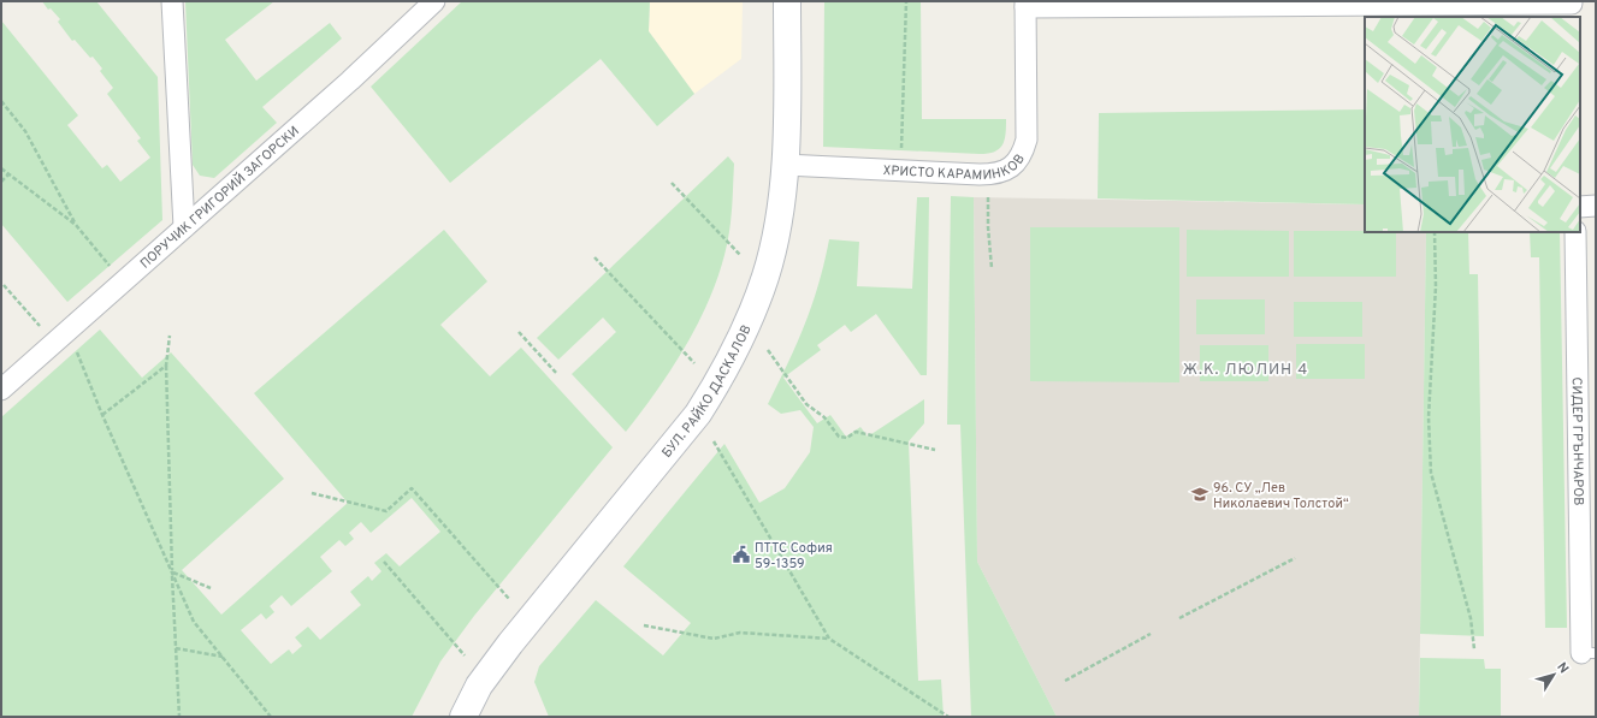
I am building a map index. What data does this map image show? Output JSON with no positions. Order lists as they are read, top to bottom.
{
  "streets": {
    "street": [
      "ХРИСТО КАРАМИНКОВ",
      "ПОРУЧИК ГРИГОРИЙ ЗАГОРСКИ",
      "БУЛ. РАЙКО ДАСКАЛОВ",
      "СИДЕР ГРЪНЧАРОВ"
    ]
  },
  "crossings": [
    ["ХРИСТО КАРАМИНКОВ", "БУЛ. РАЙКО ДАСКАЛОВ"]
  ],
  "districts": ["Ж.К. ЛЮЛИН 4"],
  "places": {
    "school or university": ["96. СУ „Лев Николаевич Толстой“"],
    "public building": ["ПТТС София 59-1359"]
  },
  "north": "top right"
}
